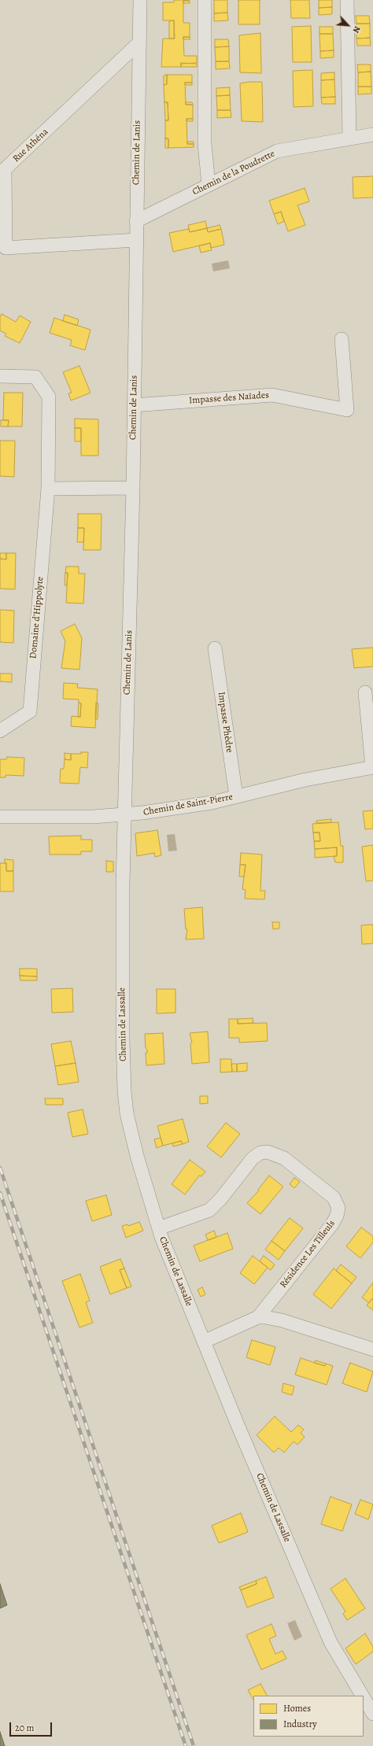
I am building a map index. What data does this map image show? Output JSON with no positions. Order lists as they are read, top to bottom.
{
  "streets": {
    "street": [
      "Rue Athéna",
      "Chemin de Lanis",
      "Chemin de la Poudrette",
      "Impasse des Naïades",
      "Domaine d'Hippolyte",
      "Impasse Phèdre",
      "Chemin de Saint-Pierre",
      "Chemin de Lassalle",
      "Résidence Les Tilleuls"
    ]
  },
  "crossings": [
    ["Rue Athéna", "Chemin de Lanis"],
    ["Chemin de Lanis", "Chemin de la Poudrette"],
    ["Chemin de Lanis", "Impasse des Naïades"],
    ["Chemin de Lanis", "Chemin de Saint-Pierre"],
    ["Chemin de Lanis", "Chemin de Lassalle"],
    ["Impasse Phèdre", "Chemin de Saint-Pierre"],
    ["Chemin de Saint-Pierre", "Chemin de Lassalle"],
    ["Chemin de Lassalle", "Résidence Les Tilleuls"]
  ],
  "legend": ["Homes", "Industry"],
  "scale_bar": "20 m",
  "north": "bottom right"
}
